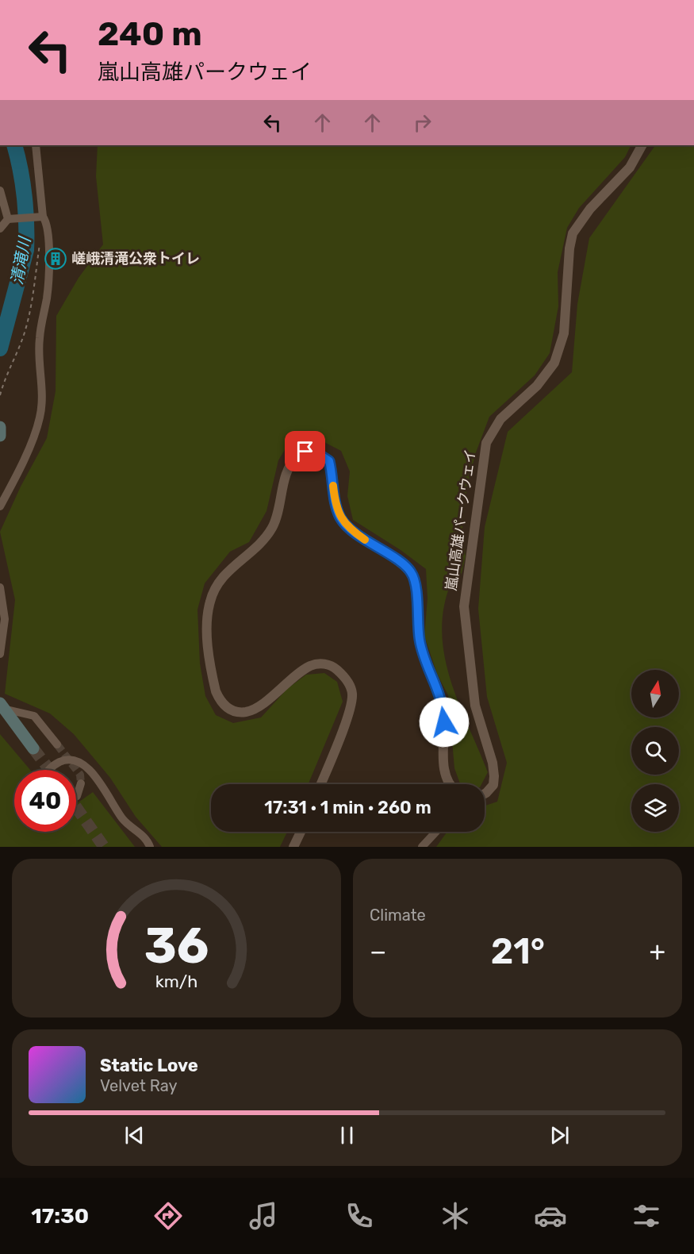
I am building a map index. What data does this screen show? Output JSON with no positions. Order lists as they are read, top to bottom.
{
  "streets": {
    "street": ["嵐山高雄パークウェイ"]
  },
  "water": ["清滝川"],
  "places": {
    "building": ["嵯峨清滝公衆トイレ"]
  },
  "north": "top",
  "page": {
    "turn": ["240 m", "嵐山高雄パークウェイ"],
    "limit": "40",
    "trip": "17:31 · 1 min · 260 m",
    "tile": "Climate",
    "heat": ["−", "21°", "+"],
    "song": ["Static Love", "Velvet Ray"],
    "tabs": "17:30",
    "gauge": ["36", "km/h"]
  }
}
